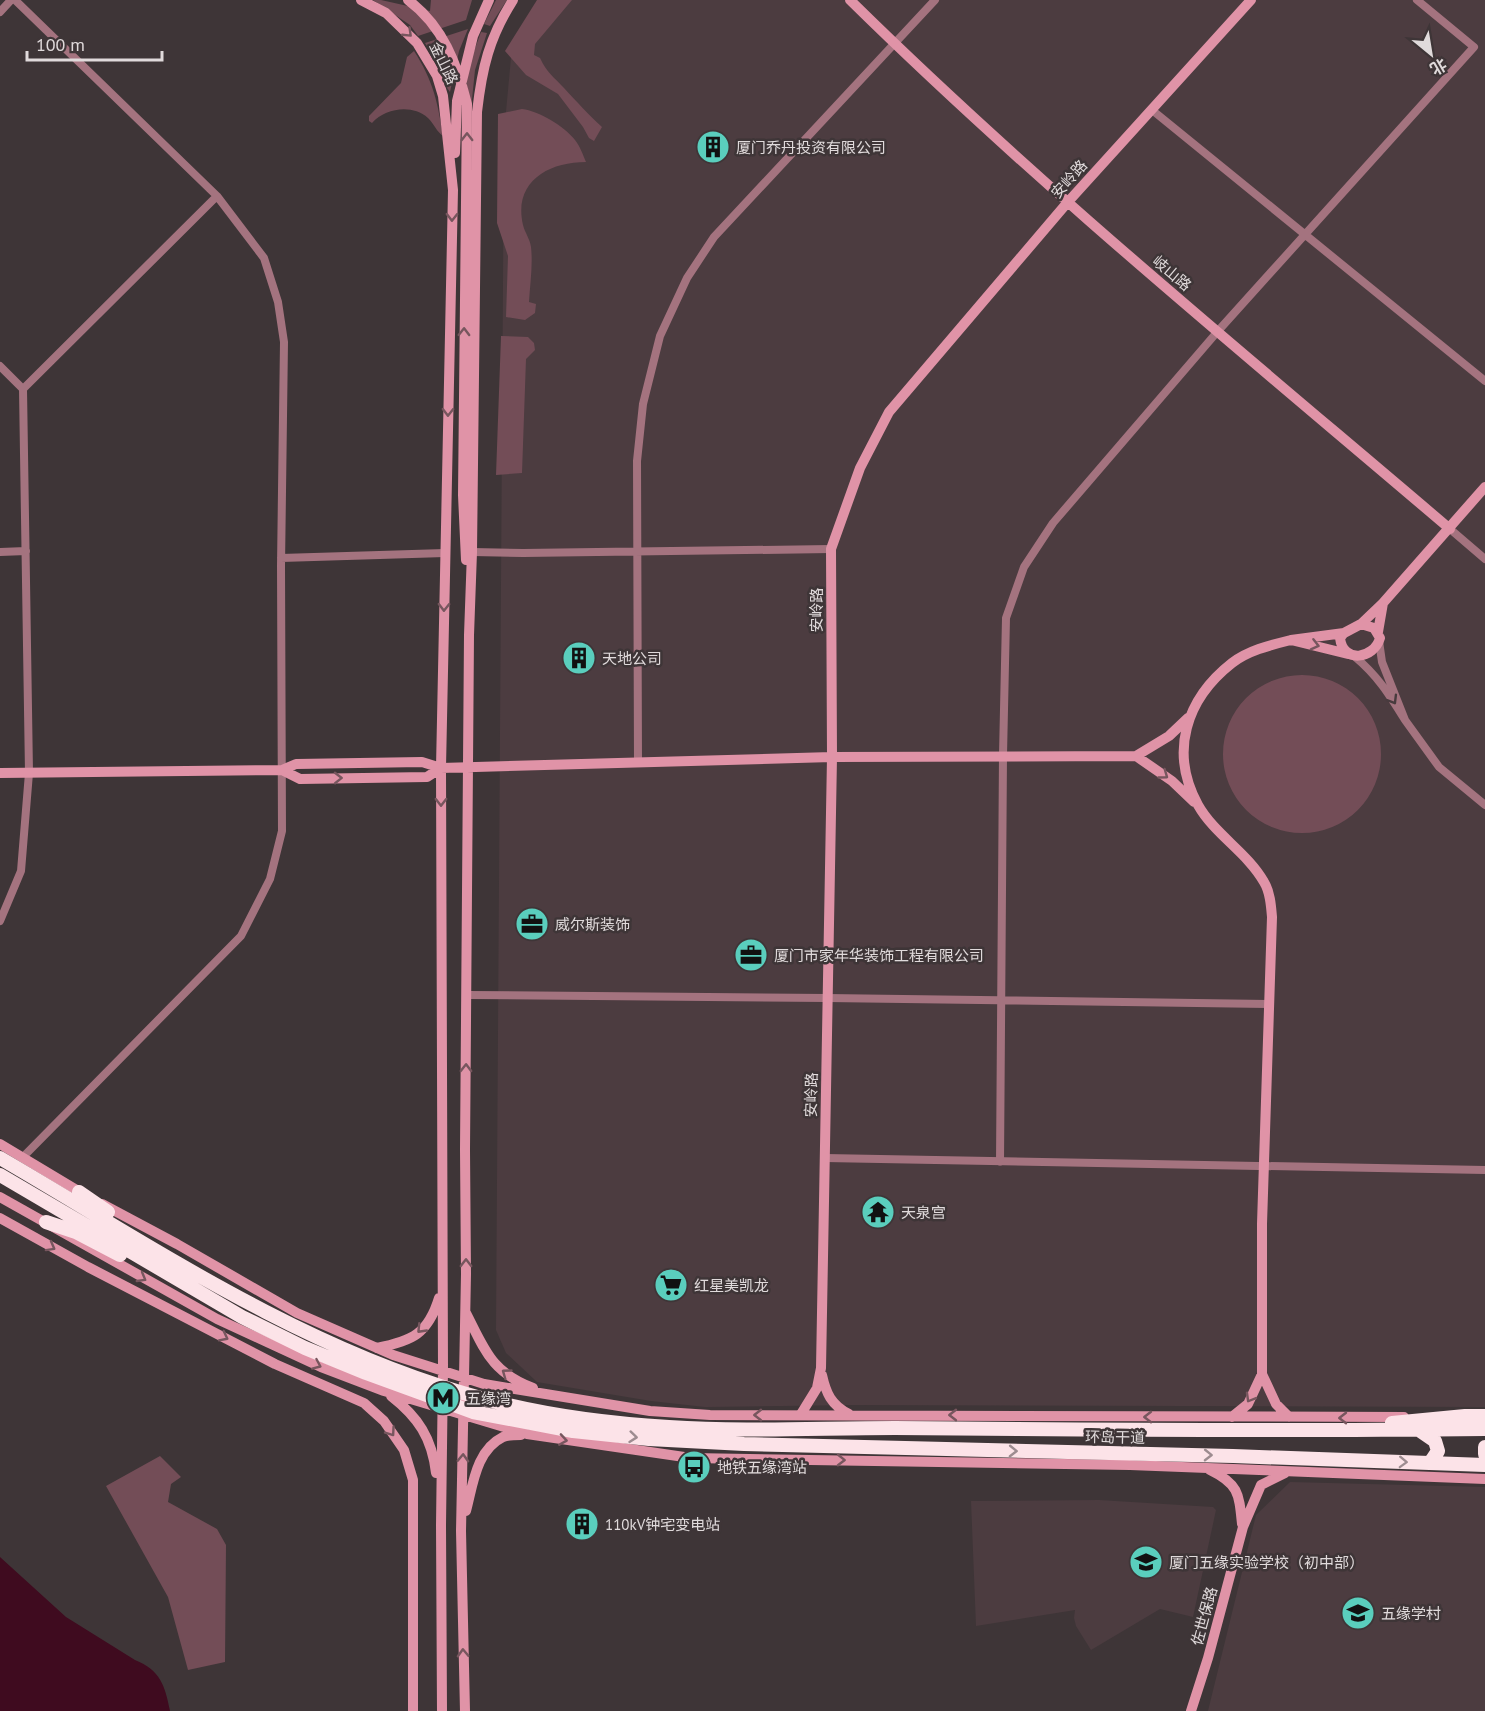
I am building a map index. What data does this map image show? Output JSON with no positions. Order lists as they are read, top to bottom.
{
  "streets": {
    "highway": ["环岛干道"],
    "main road": [
      "金山路",
      "安岭路",
      "岐山路",
      "佐世保路"
    ]
  },
  "crossings": [
    ["安岭路", "岐山路"]
  ],
  "places": {
    "building": ["厦门乔丹投资有限公司", "天地公司", "110kV钟宅变电站"],
    "office": ["威尔斯装饰", "厦门市家年华装饰工程有限公司"],
    "temple": ["天泉宫"],
    "supermarket": ["红星美凯龙"],
    "metro station": ["五缘湾"],
    "bus stop": ["地铁五缘湾站"],
    "school or university": ["厦门五缘实验学校（初中部）", "五缘学村"]
  },
  "scale_bar": "100 m",
  "north": "bottom right"
}
